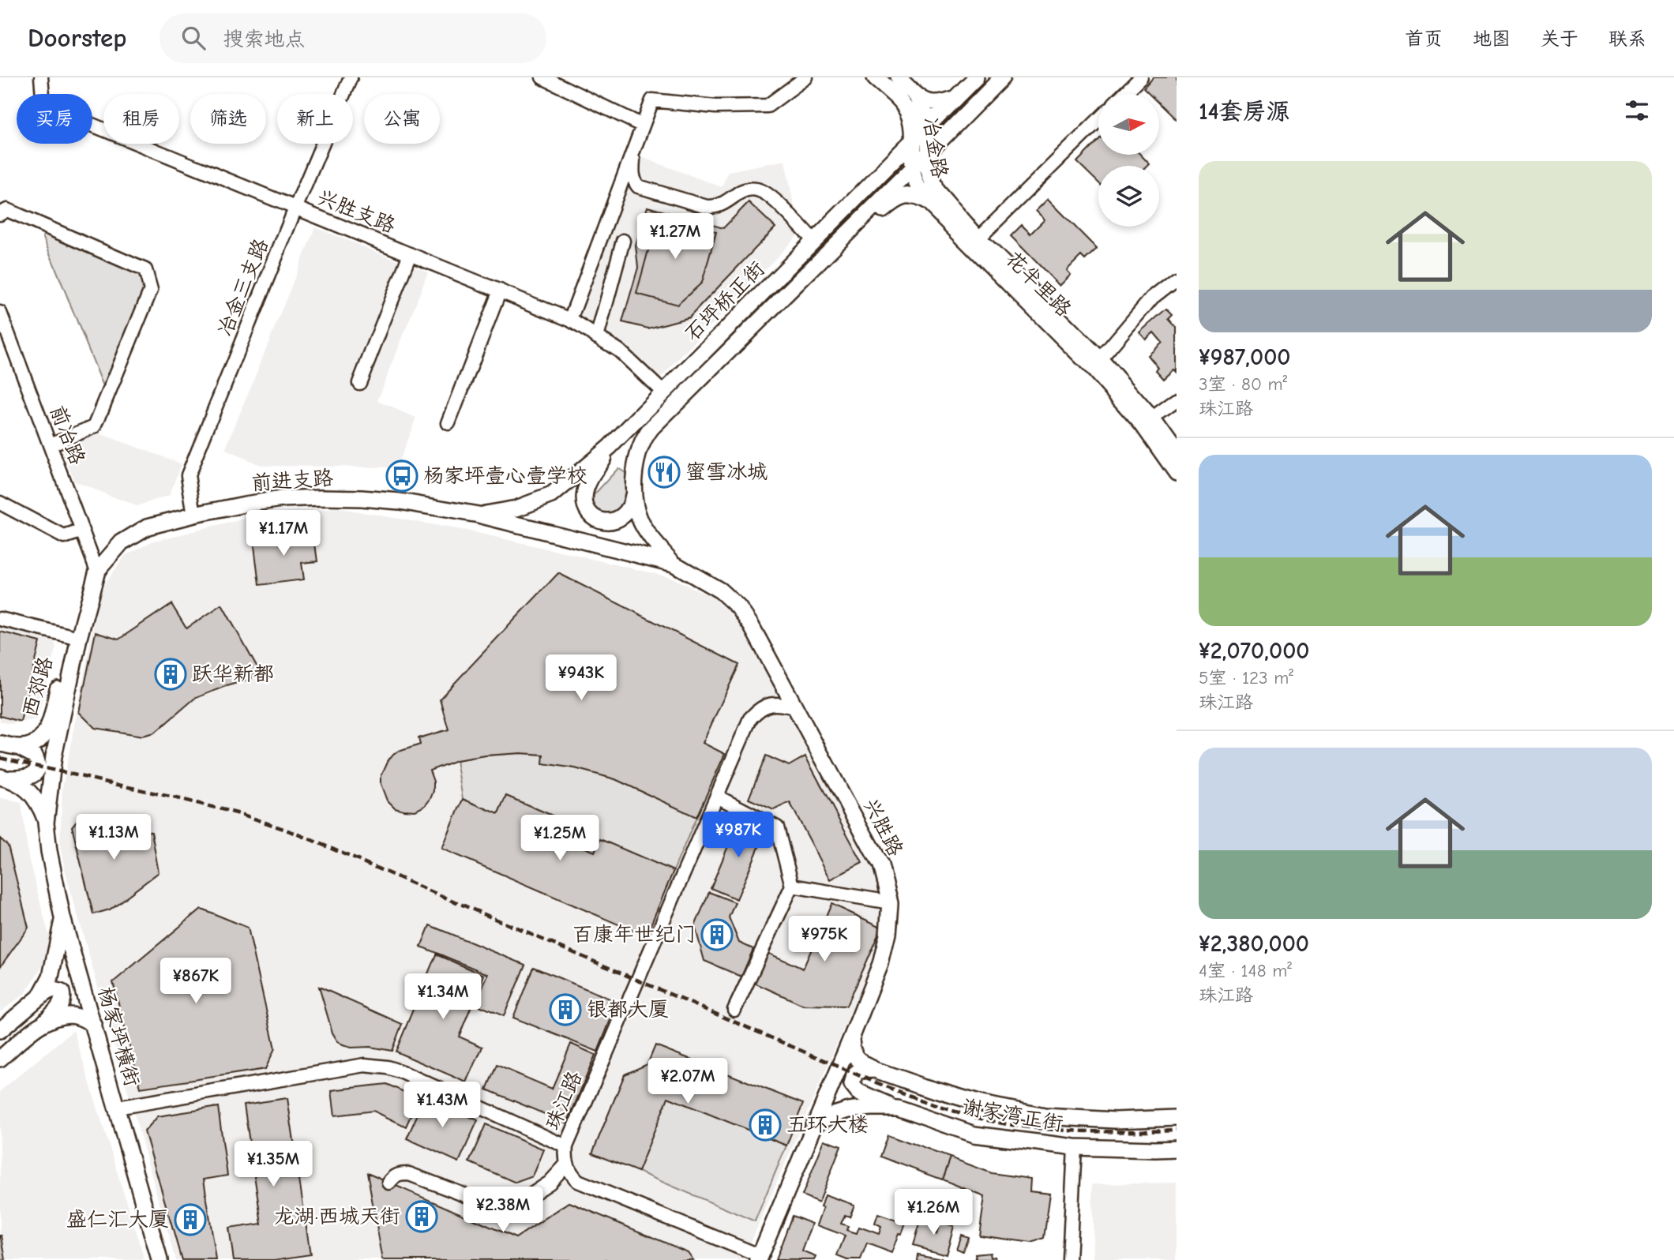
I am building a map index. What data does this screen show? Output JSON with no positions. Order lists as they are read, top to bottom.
{
  "streets": {
    "main road": [
      "冶金路",
      "花半里路",
      "石坪桥正街",
      "前进支路",
      "西郊路",
      "兴胜路",
      "杨家坪横街",
      "谢家湾正街"
    ],
    "street": [
      "兴胜支路",
      "冶金三支路",
      "前冶路",
      "珠江路"
    ]
  },
  "crossings": [
    ["冶金路", "花半里路"],
    ["冶金路", "石坪桥正街"],
    ["兴胜支路", "冶金三支路"],
    ["兴胜支路", "石坪桥正街"],
    ["花半里路", "石坪桥正街"],
    ["冶金三支路", "前进支路"],
    ["石坪桥正街", "前进支路"],
    ["石坪桥正街", "兴胜路"],
    ["前冶路", "前进支路"],
    ["前进支路", "西郊路"],
    ["前进支路", "兴胜路"],
    ["前进支路", "杨家坪横街"],
    ["兴胜路", "珠江路"],
    ["兴胜路", "谢家湾正街"],
    ["杨家坪横街", "珠江路"]
  ],
  "places": {
    "restaurant": ["蜜雪冰城"],
    "bus stop": ["杨家坪壹心壹学校"],
    "building": [
      "跃华新都",
      "百康年世纪门",
      "银都大厦",
      "五环大楼",
      "龙湖·西城天街",
      "盛仁汇大厦"
    ]
  },
  "north": "right",
  "page": {
    "header": "Doorstep",
    "search": "搜索地点",
    "nav": [
      "首页",
      "地图",
      "关于",
      "联系"
    ],
    "heading": "14套房源",
    "chip": [
      "买房",
      "租房",
      "筛选",
      "新上",
      "公寓"
    ],
    "list": [
      {
        "name": "¥987,000",
        "note": "3室 · 80 m² · 珠江路"
      },
      {
        "name": "¥2,070,000",
        "note": "5室 · 123 m² · 珠江路"
      },
      {
        "name": "¥2,380,000",
        "note": "4室 · 148 m² · 珠江路"
      }
    ],
    "price": [
      "¥1.27M",
      "¥1.17M",
      "¥943K",
      "¥987K",
      "¥1.13M",
      "¥1.25M",
      "¥975K",
      "¥867K",
      "¥1.34M",
      "¥2.07M",
      "¥1.43M",
      "¥1.35M",
      "¥2.38M",
      "¥1.26M"
    ]
  }
}
